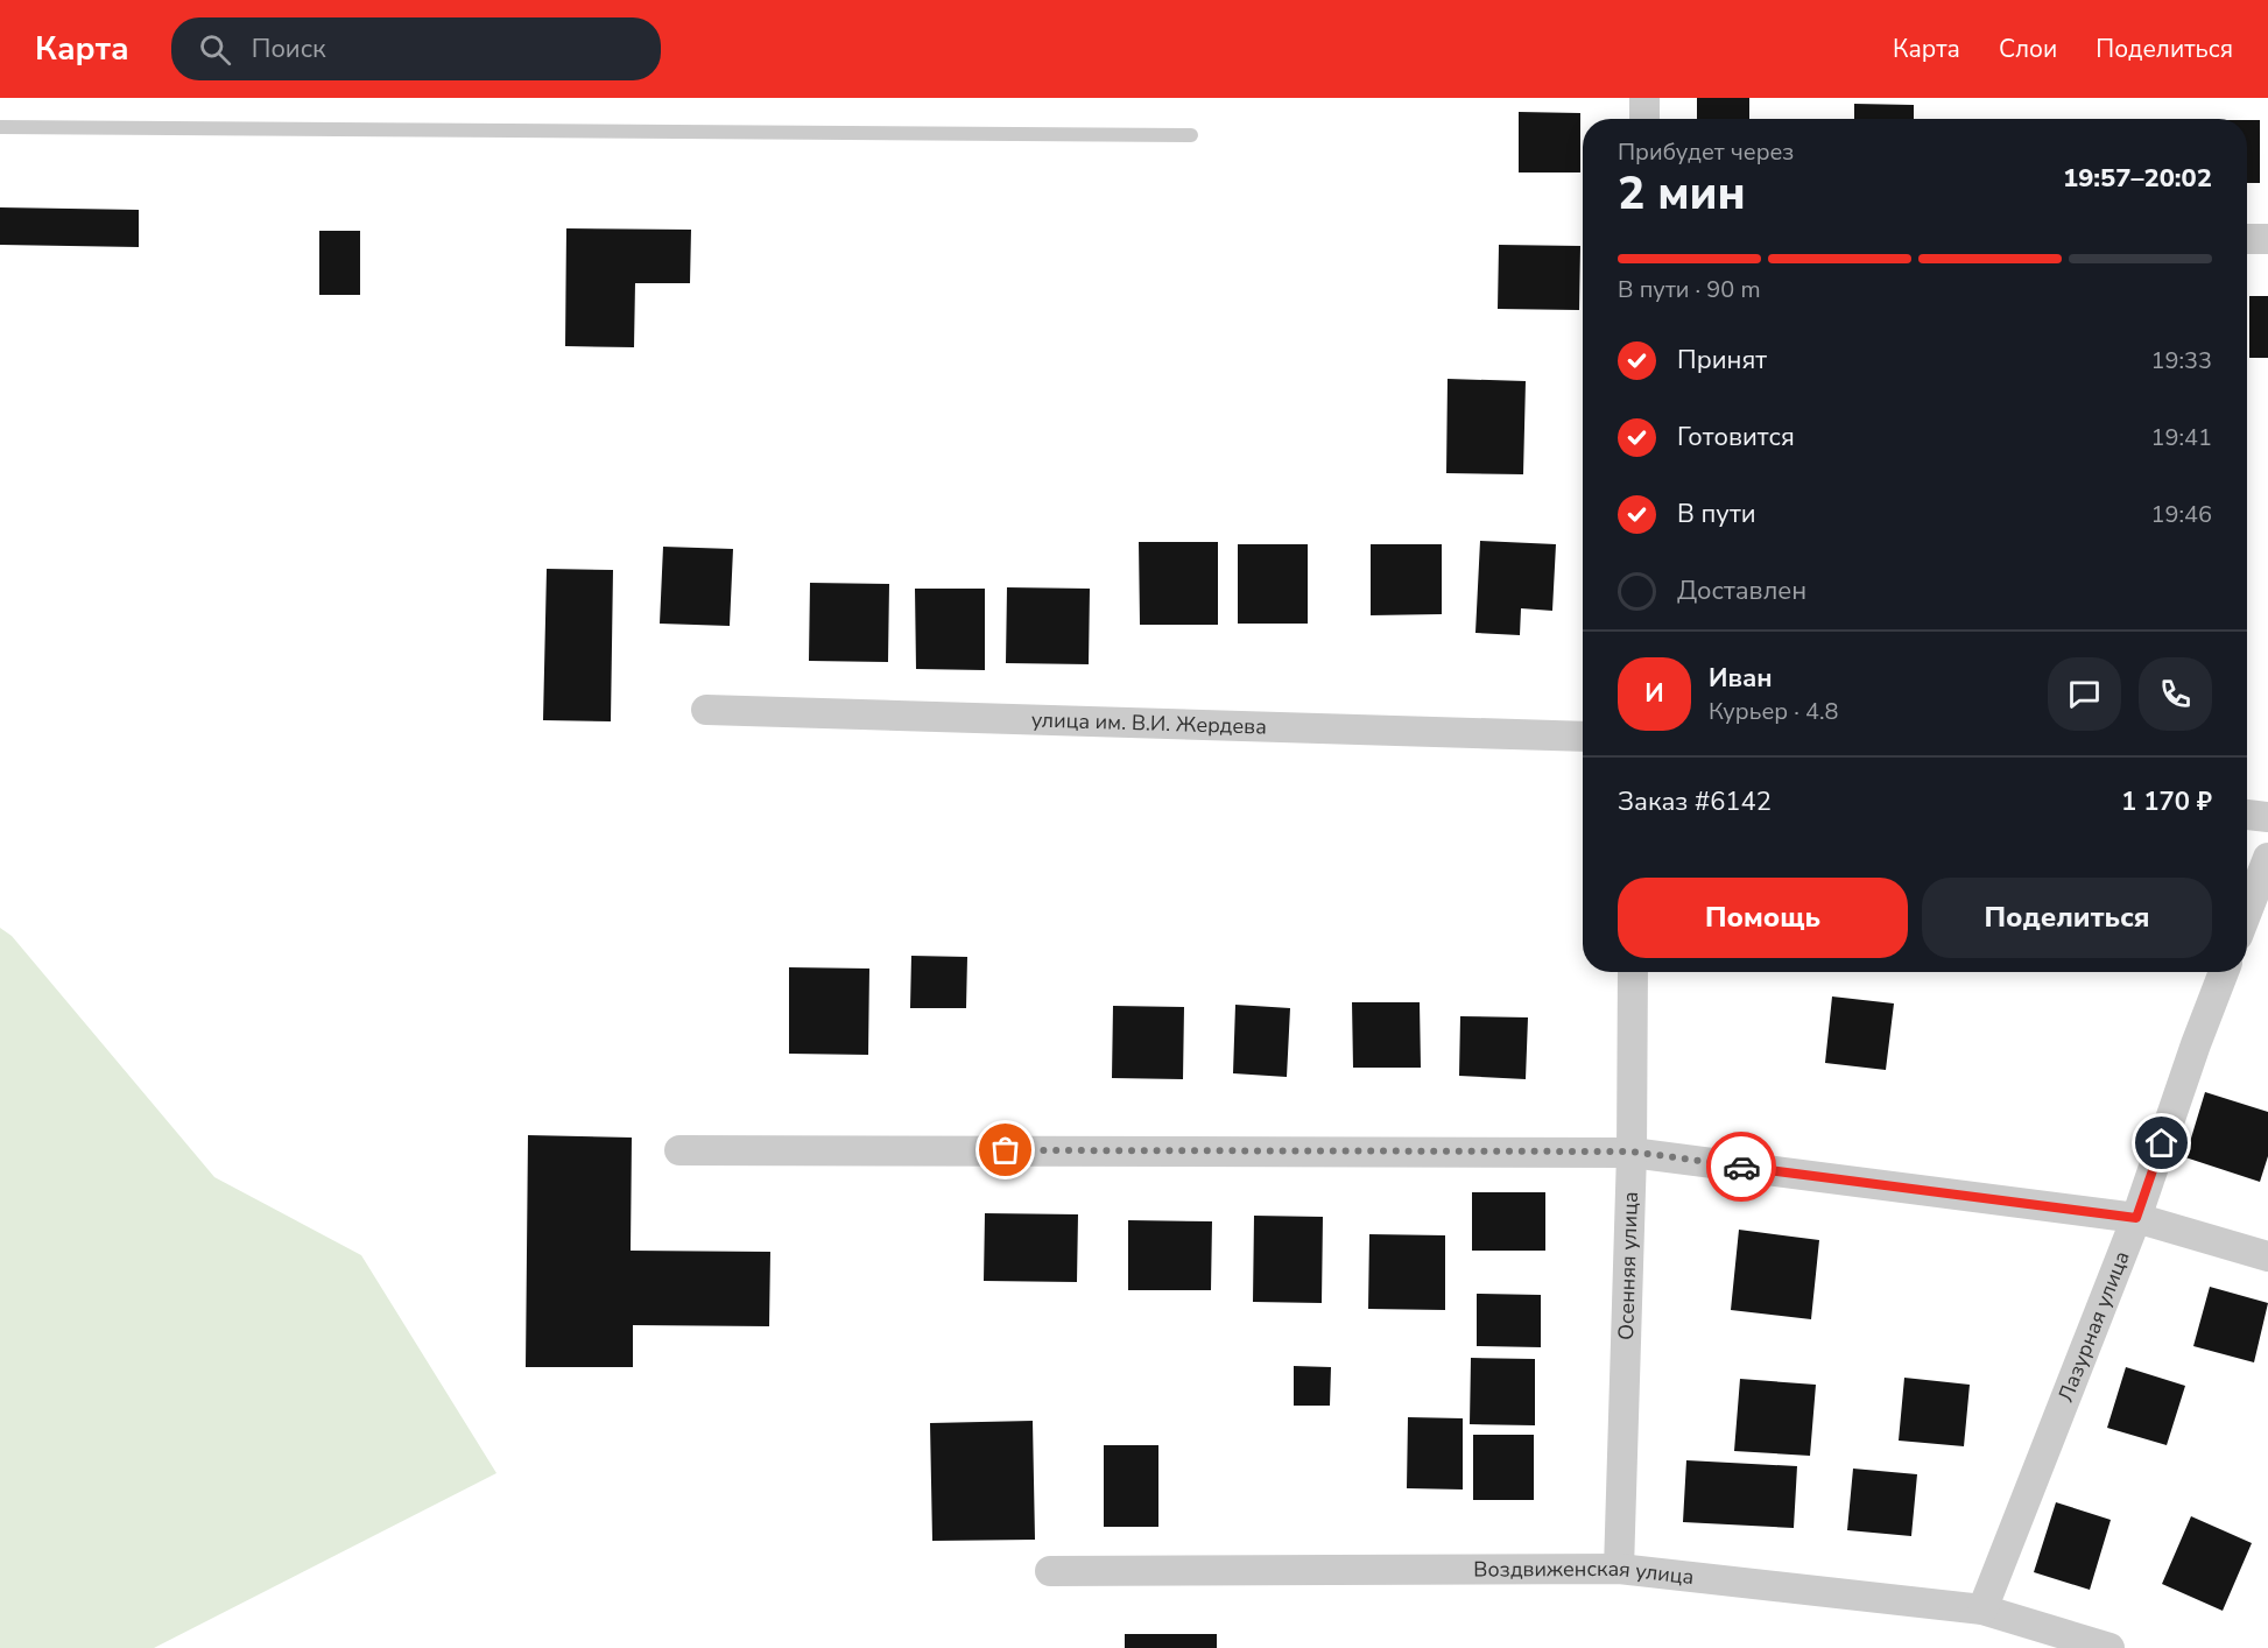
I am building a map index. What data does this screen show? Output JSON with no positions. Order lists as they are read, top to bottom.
{
  "streets": {
    "street": [
      "улица им. В.И. Жердева",
      "Осенняя улица",
      "Лазурная улица",
      "Воздвиженская улица"
    ]
  },
  "crossings": [
    ["Осенняя улица", "Воздвиженская улица"],
    ["Лазурная улица", "Воздвиженская улица"]
  ],
  "page": {
    "header": "Карта",
    "search": "Поиск",
    "nav": ["Карта", "Слои", "Поделиться"],
    "heading": ["2 мин", "Прибудет через", "19:57–20:02"],
    "panel": [
      "Иван",
      "Курьер · 4.8",
      "Заказ #6142",
      "1 170 ₽"
    ],
    "bar": "В пути · 90 m",
    "list": [
      ["Принят", "19:33"],
      ["Готовится", "19:41"],
      ["В пути", "19:46"],
      "Доставлен"
    ],
    "round": "И",
    "buttons": ["Помощь", "Поделиться"]
  }
}
